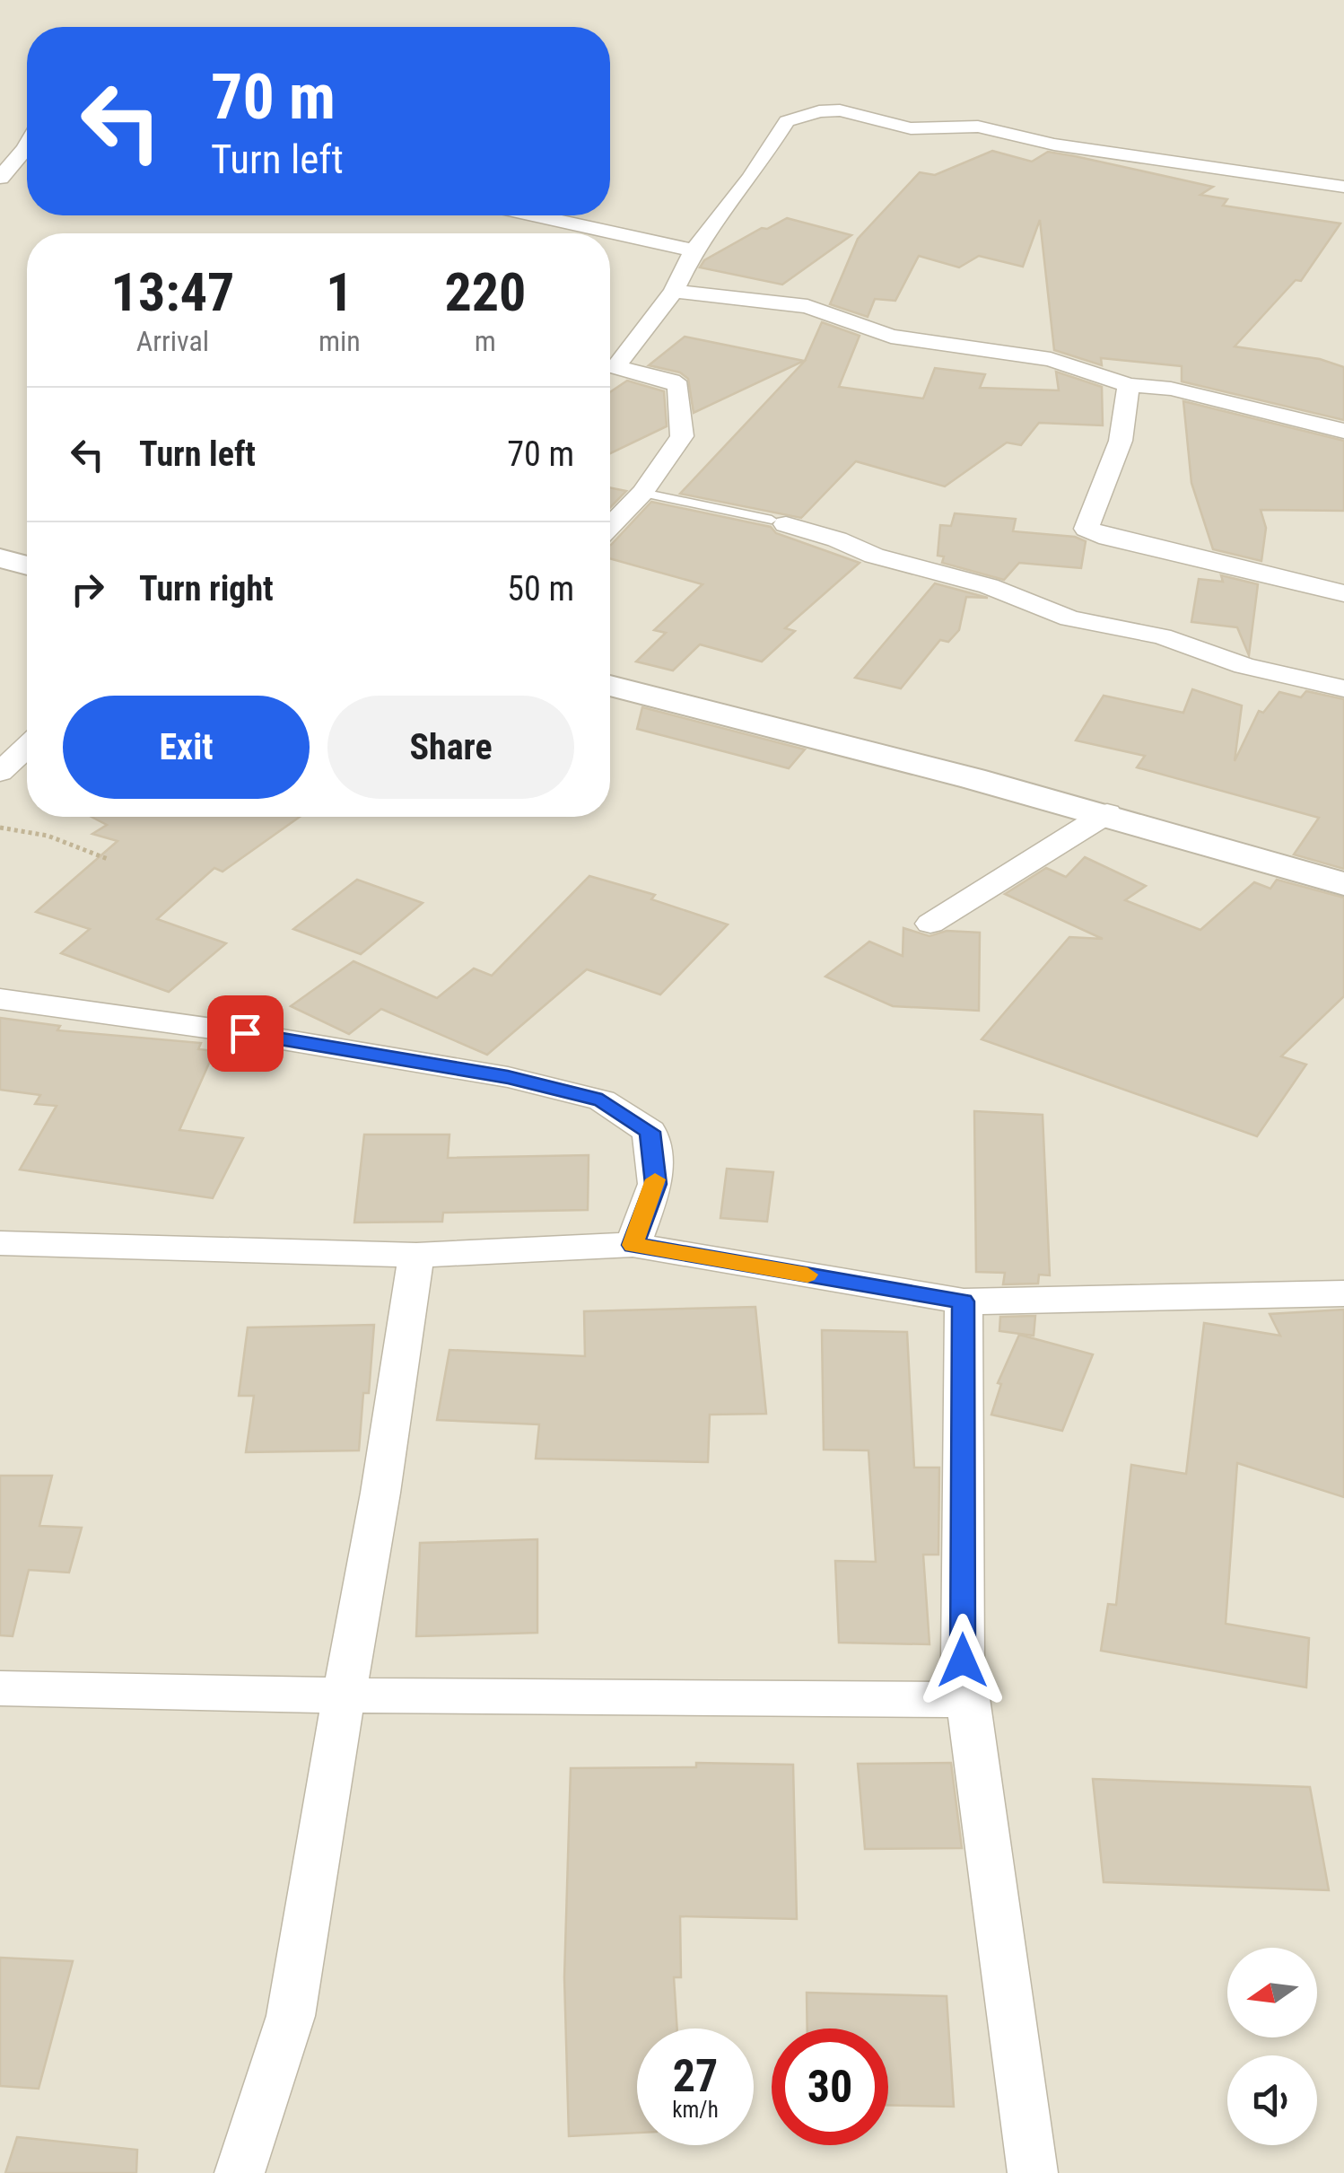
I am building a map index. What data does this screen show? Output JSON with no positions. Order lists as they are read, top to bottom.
{
  "north": "left",
  "page": {
    "turn": ["70 m", "Turn left"],
    "eta": [
      "13:47",
      "Arrival",
      "1",
      "min",
      "220",
      "m"
    ],
    "list": [
      {
        "name": "Turn left",
        "value": "70 m"
      },
      {
        "name": "Turn right",
        "value": "50 m"
      }
    ],
    "buttons": ["Exit", "Share"],
    "speed": "27 km/h",
    "limit": "30"
  }
}
